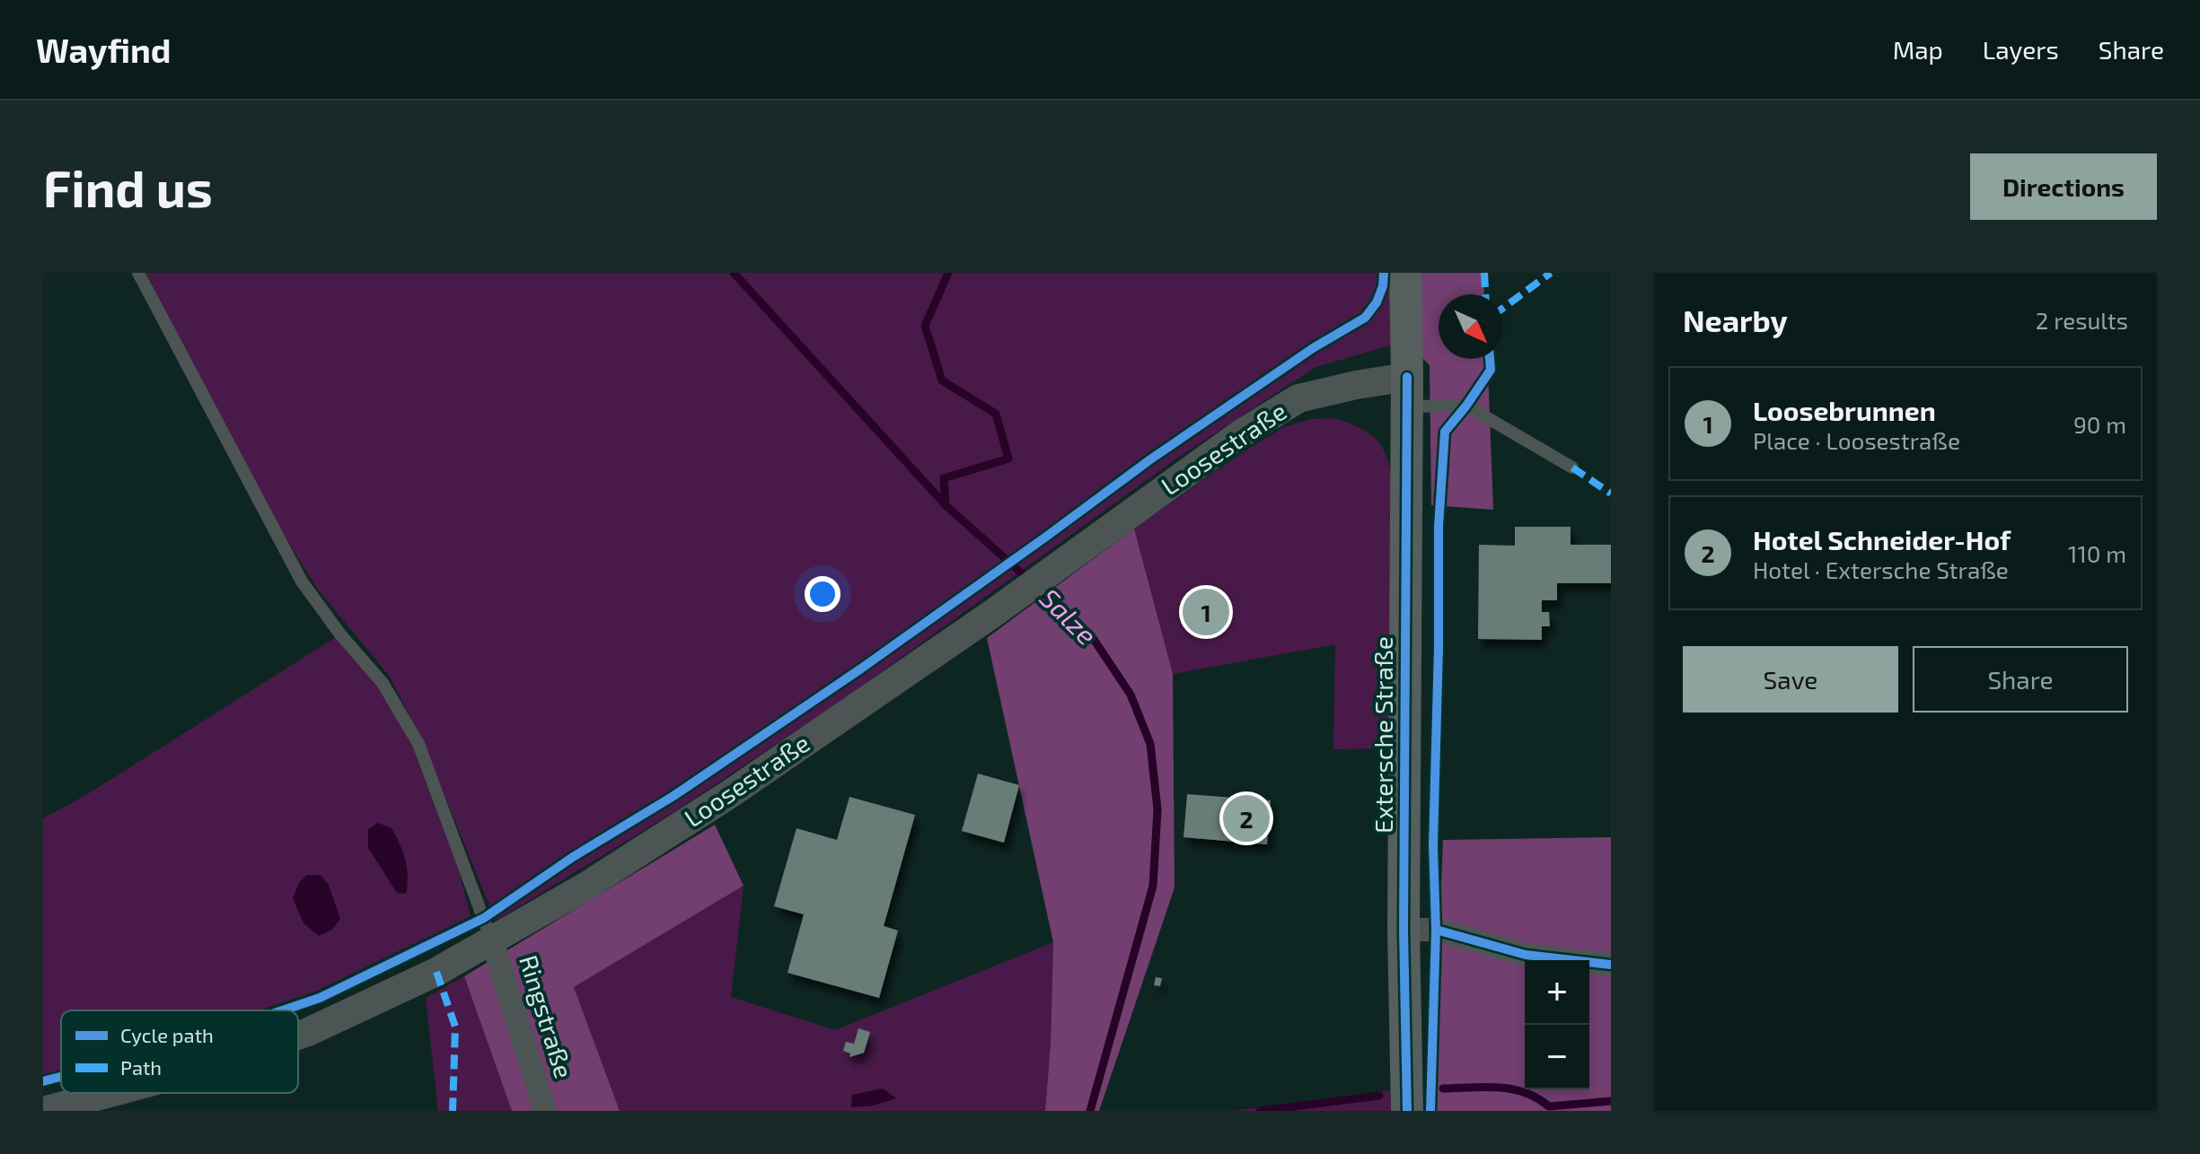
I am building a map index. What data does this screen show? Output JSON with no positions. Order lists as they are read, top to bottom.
{
  "streets": {
    "main road": ["Extersche Straße"],
    "street": ["Loosestraße", "Ringstraße"]
  },
  "crossings": [
    ["Loosestraße", "Extersche Straße"],
    ["Loosestraße", "Ringstraße"]
  ],
  "water": ["Salze"],
  "legend": ["Cycle path", "Path"],
  "north": "bottom right",
  "page": {
    "header": "Wayfind",
    "nav": ["Map", "Layers", "Share"],
    "buttons": [
      "Directions",
      ["Save", "Share"]
    ],
    "title": "Find us",
    "heading": ["Nearby", "2 results"],
    "list": [
      {
        "mark": "1",
        "name": "Loosebrunnen",
        "note": "Place · Loosestraße",
        "value": "90 m"
      },
      {
        "mark": "2",
        "name": "Hotel Schneider-Hof",
        "note": "Hotel · Extersche Straße",
        "value": "110 m"
      }
    ],
    "pins": ["1", "2"],
    "map_buttons": ["+", "−"]
  }
}
